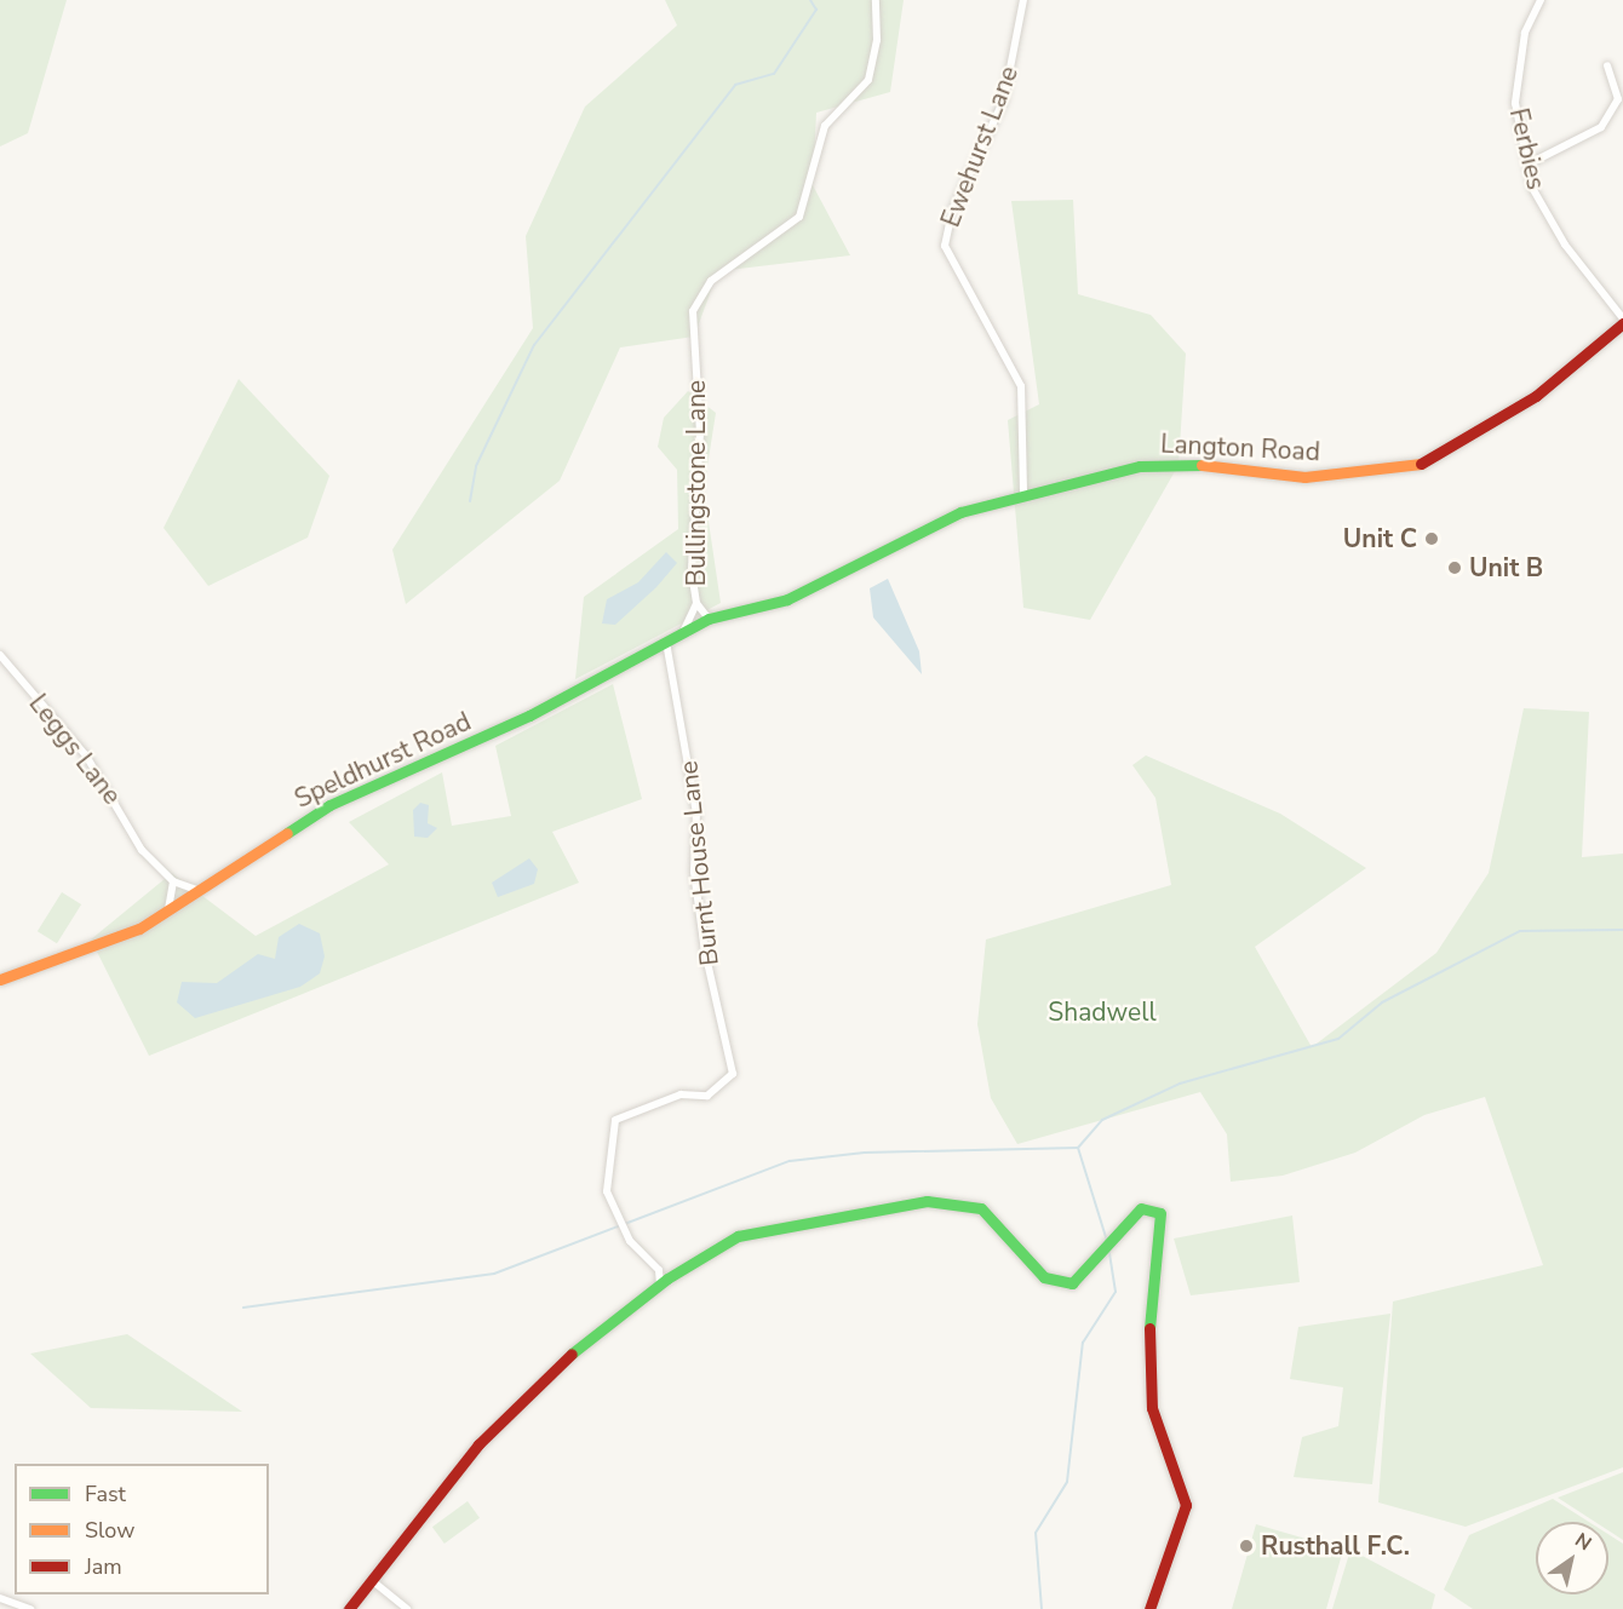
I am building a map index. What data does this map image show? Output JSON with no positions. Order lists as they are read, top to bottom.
{
  "streets": {
    "street": [
      "Ewehurst Lane",
      "Ferbies",
      "Langton Road",
      "Bullingstone Lane",
      "Leggs Lane",
      "Speldhurst Road",
      "Burnt House Lane"
    ]
  },
  "crossings": [
    ["Ewehurst Lane", "Langton Road"],
    ["Ferbies", "Langton Road"],
    ["Langton Road", "Bullingstone Lane"],
    ["Langton Road", "Speldhurst Road"],
    ["Bullingstone Lane", "Speldhurst Road"],
    ["Leggs Lane", "Speldhurst Road"],
    ["Speldhurst Road", "Burnt House Lane"]
  ],
  "parks": ["Shadwell"],
  "places": ["Unit C", "Unit B", "Rusthall F.C."],
  "legend": ["Fast", "Slow", "Jam"],
  "north": "top right"
}
